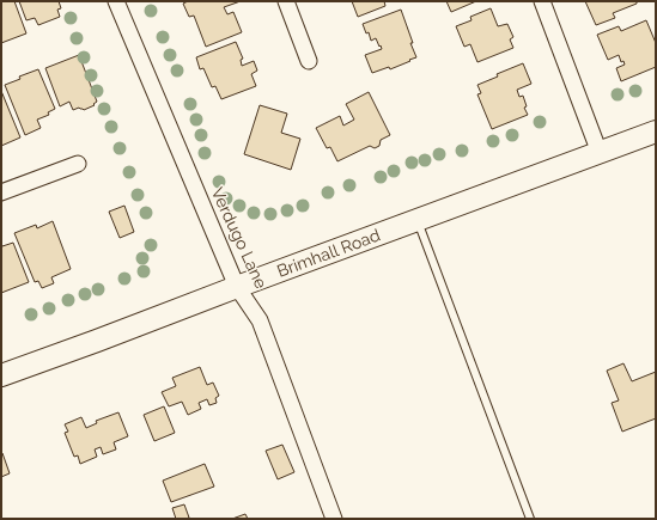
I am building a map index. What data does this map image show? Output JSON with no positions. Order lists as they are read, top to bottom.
{
  "streets": {
    "street": ["Verdugo Lane", "Brimhall Road"]
  },
  "crossings": [
    ["Verdugo Lane", "Brimhall Road"]
  ]
}
